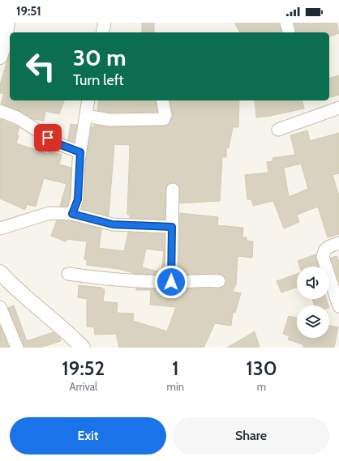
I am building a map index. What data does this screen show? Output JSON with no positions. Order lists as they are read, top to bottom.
{
  "page": {
    "status": "19:51",
    "turn": ["30 m", "Turn left"],
    "eta": [
      "19:52",
      "Arrival",
      "1",
      "min",
      "130",
      "m"
    ],
    "buttons": ["Exit", "Share"]
  }
}
